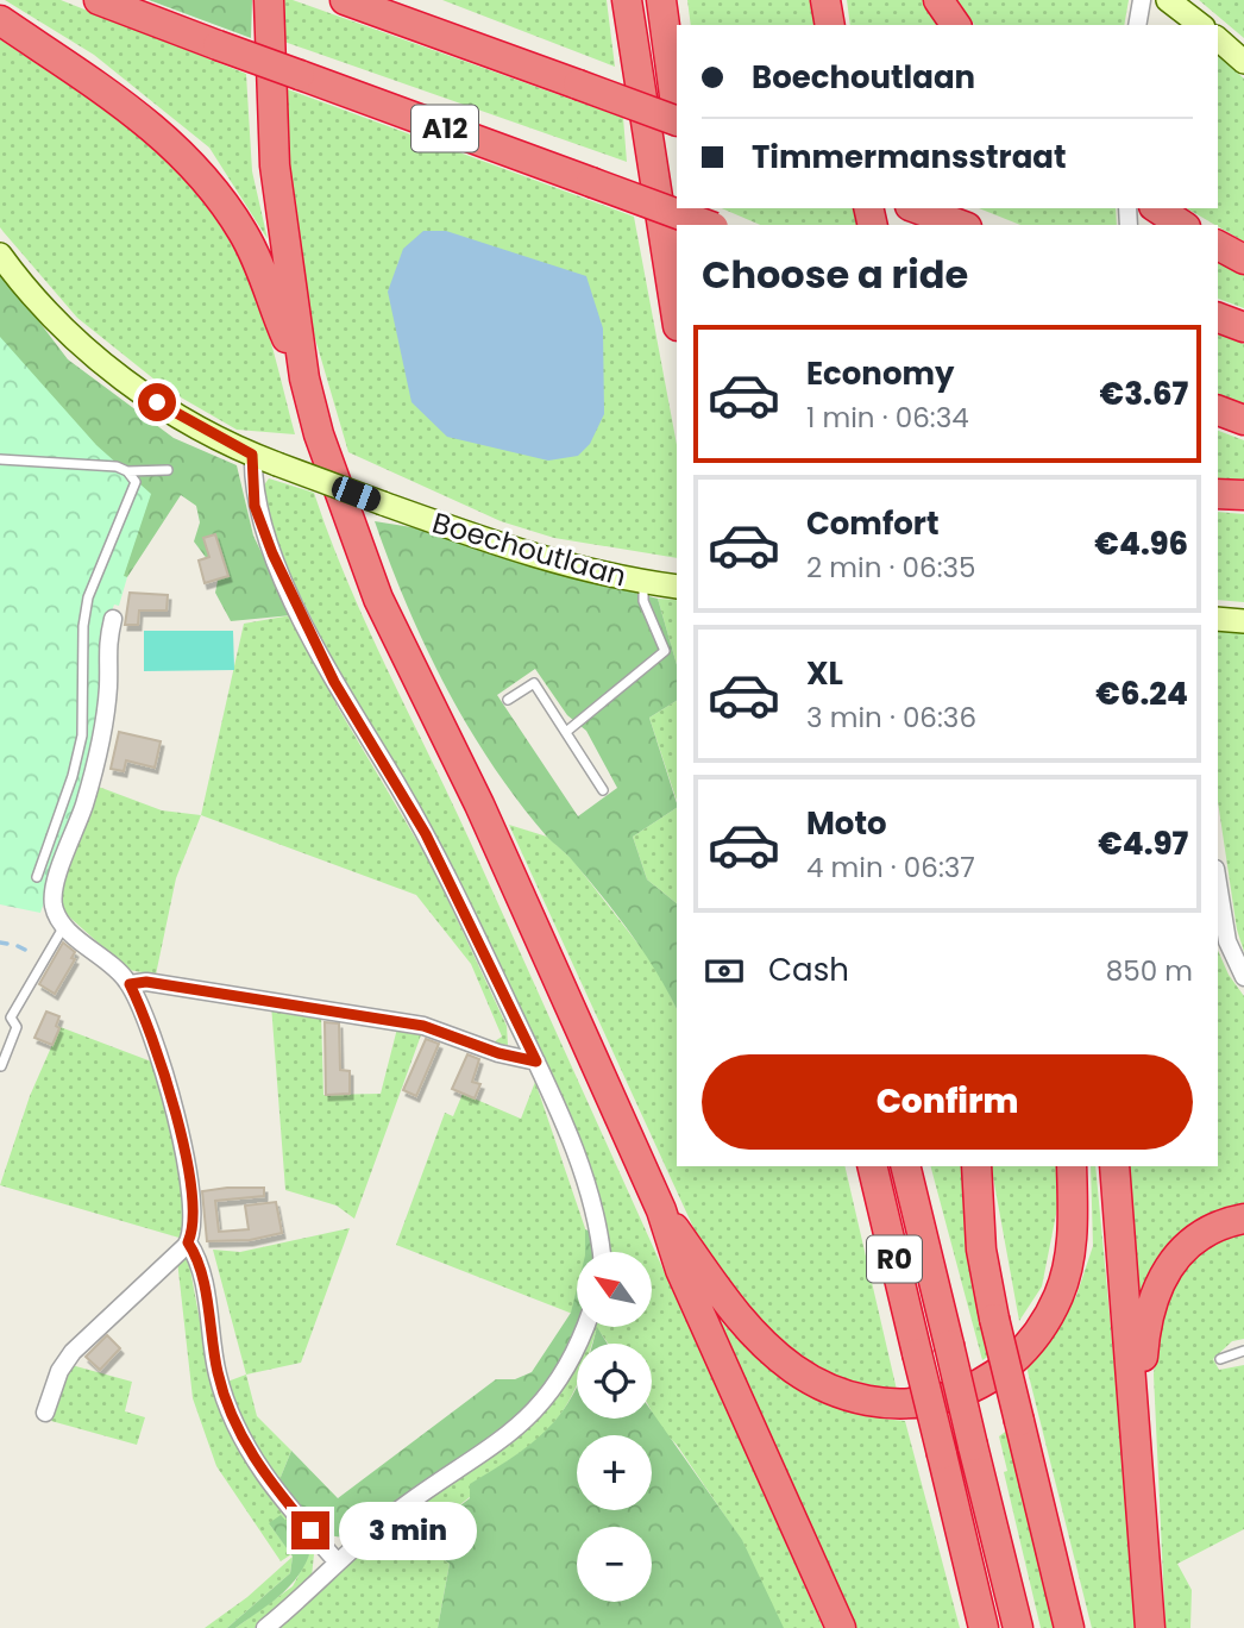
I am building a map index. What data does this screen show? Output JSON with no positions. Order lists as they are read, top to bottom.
{
  "streets": {
    "highway": ["A12", "R0"],
    "main road": ["Boechoutlaan"]
  },
  "north": "top left",
  "page": {
    "banner": ["Boechoutlaan", "Timmermansstraat"],
    "heading": "Choose a ride",
    "list": [
      {
        "name": "Economy",
        "note": "1 min · 06:34",
        "value": "€3.67"
      },
      {
        "name": "Comfort",
        "note": "2 min · 06:35",
        "value": "€4.96"
      },
      {
        "name": "XL",
        "note": "3 min · 06:36",
        "value": "€6.24"
      },
      {
        "name": "Moto",
        "note": "4 min · 06:37",
        "value": "€4.97"
      }
    ],
    "pay": ["Cash", "850 m"],
    "buttons": "Confirm",
    "map_buttons": ["+", "−"],
    "bubble": "3 min"
  }
}
